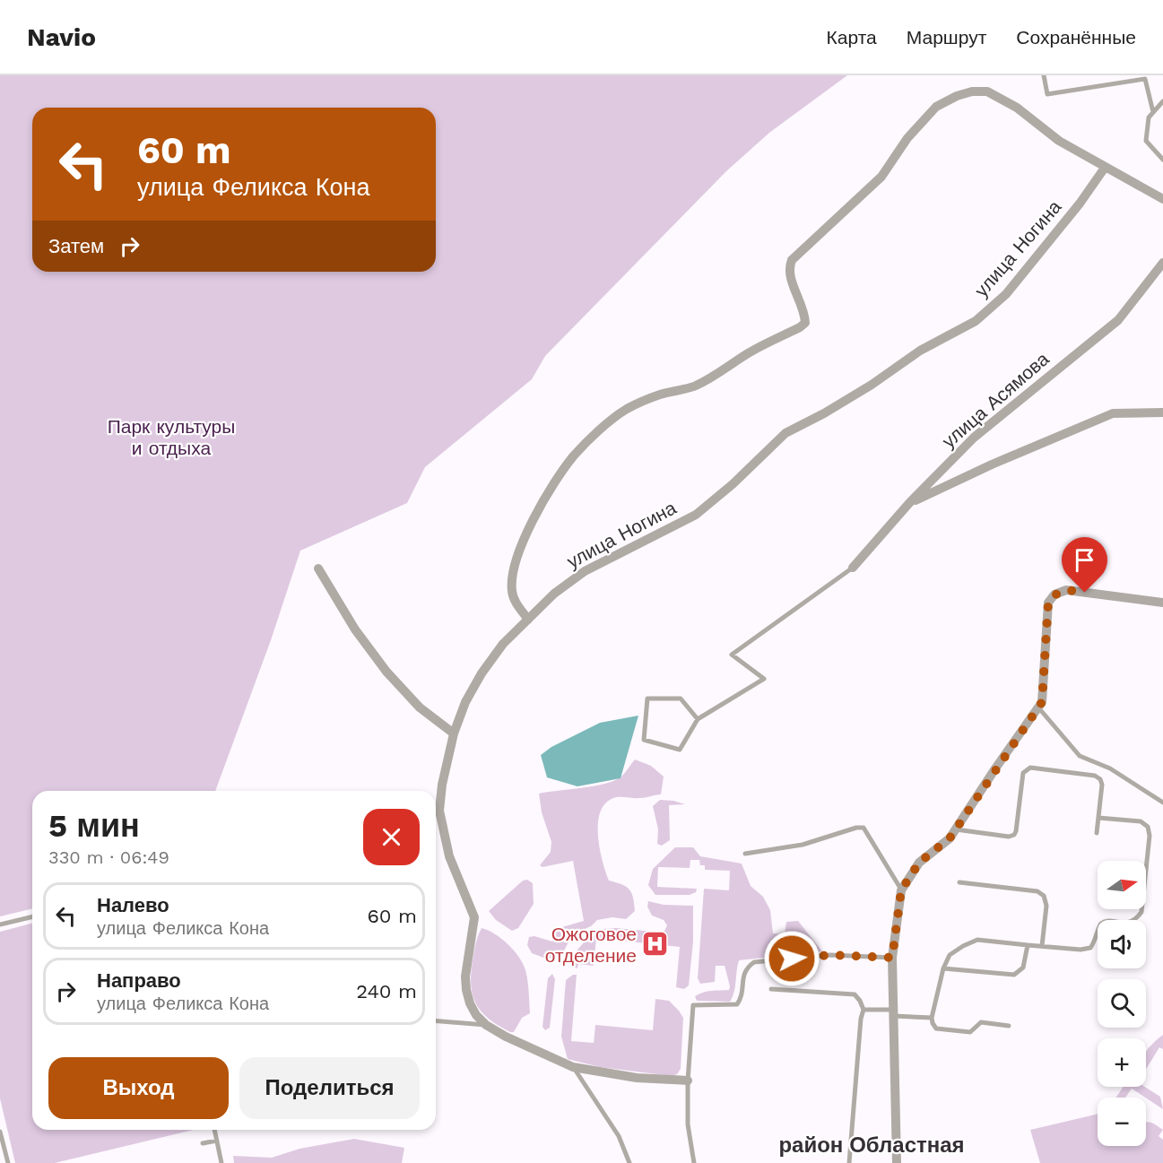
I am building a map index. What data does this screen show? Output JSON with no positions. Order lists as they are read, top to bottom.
{
  "streets": {
    "street": ["улица Ногина", "улица Асямова"]
  },
  "districts": ["район Областная"],
  "parks": ["Парк культуры и отдыха"],
  "places": {
    "hospital": ["Ожоговое отделение"]
  },
  "north": "right",
  "page": {
    "header": "Navio",
    "nav": ["Карта", "Маршрут", "Сохранённые"],
    "turn": ["60 m", "улица Феликса Кона"],
    "then": "Затем",
    "heading": ["5 мин", "330 m · 06:49"],
    "map_buttons": ["+", "−"],
    "list": [
      {
        "name": "Налево",
        "note": "улица Феликса Кона",
        "value": "60 m"
      },
      {
        "name": "Направо",
        "note": "улица Феликса Кона",
        "value": "240 m"
      }
    ],
    "buttons": ["Выход", "Поделиться"]
  }
}
